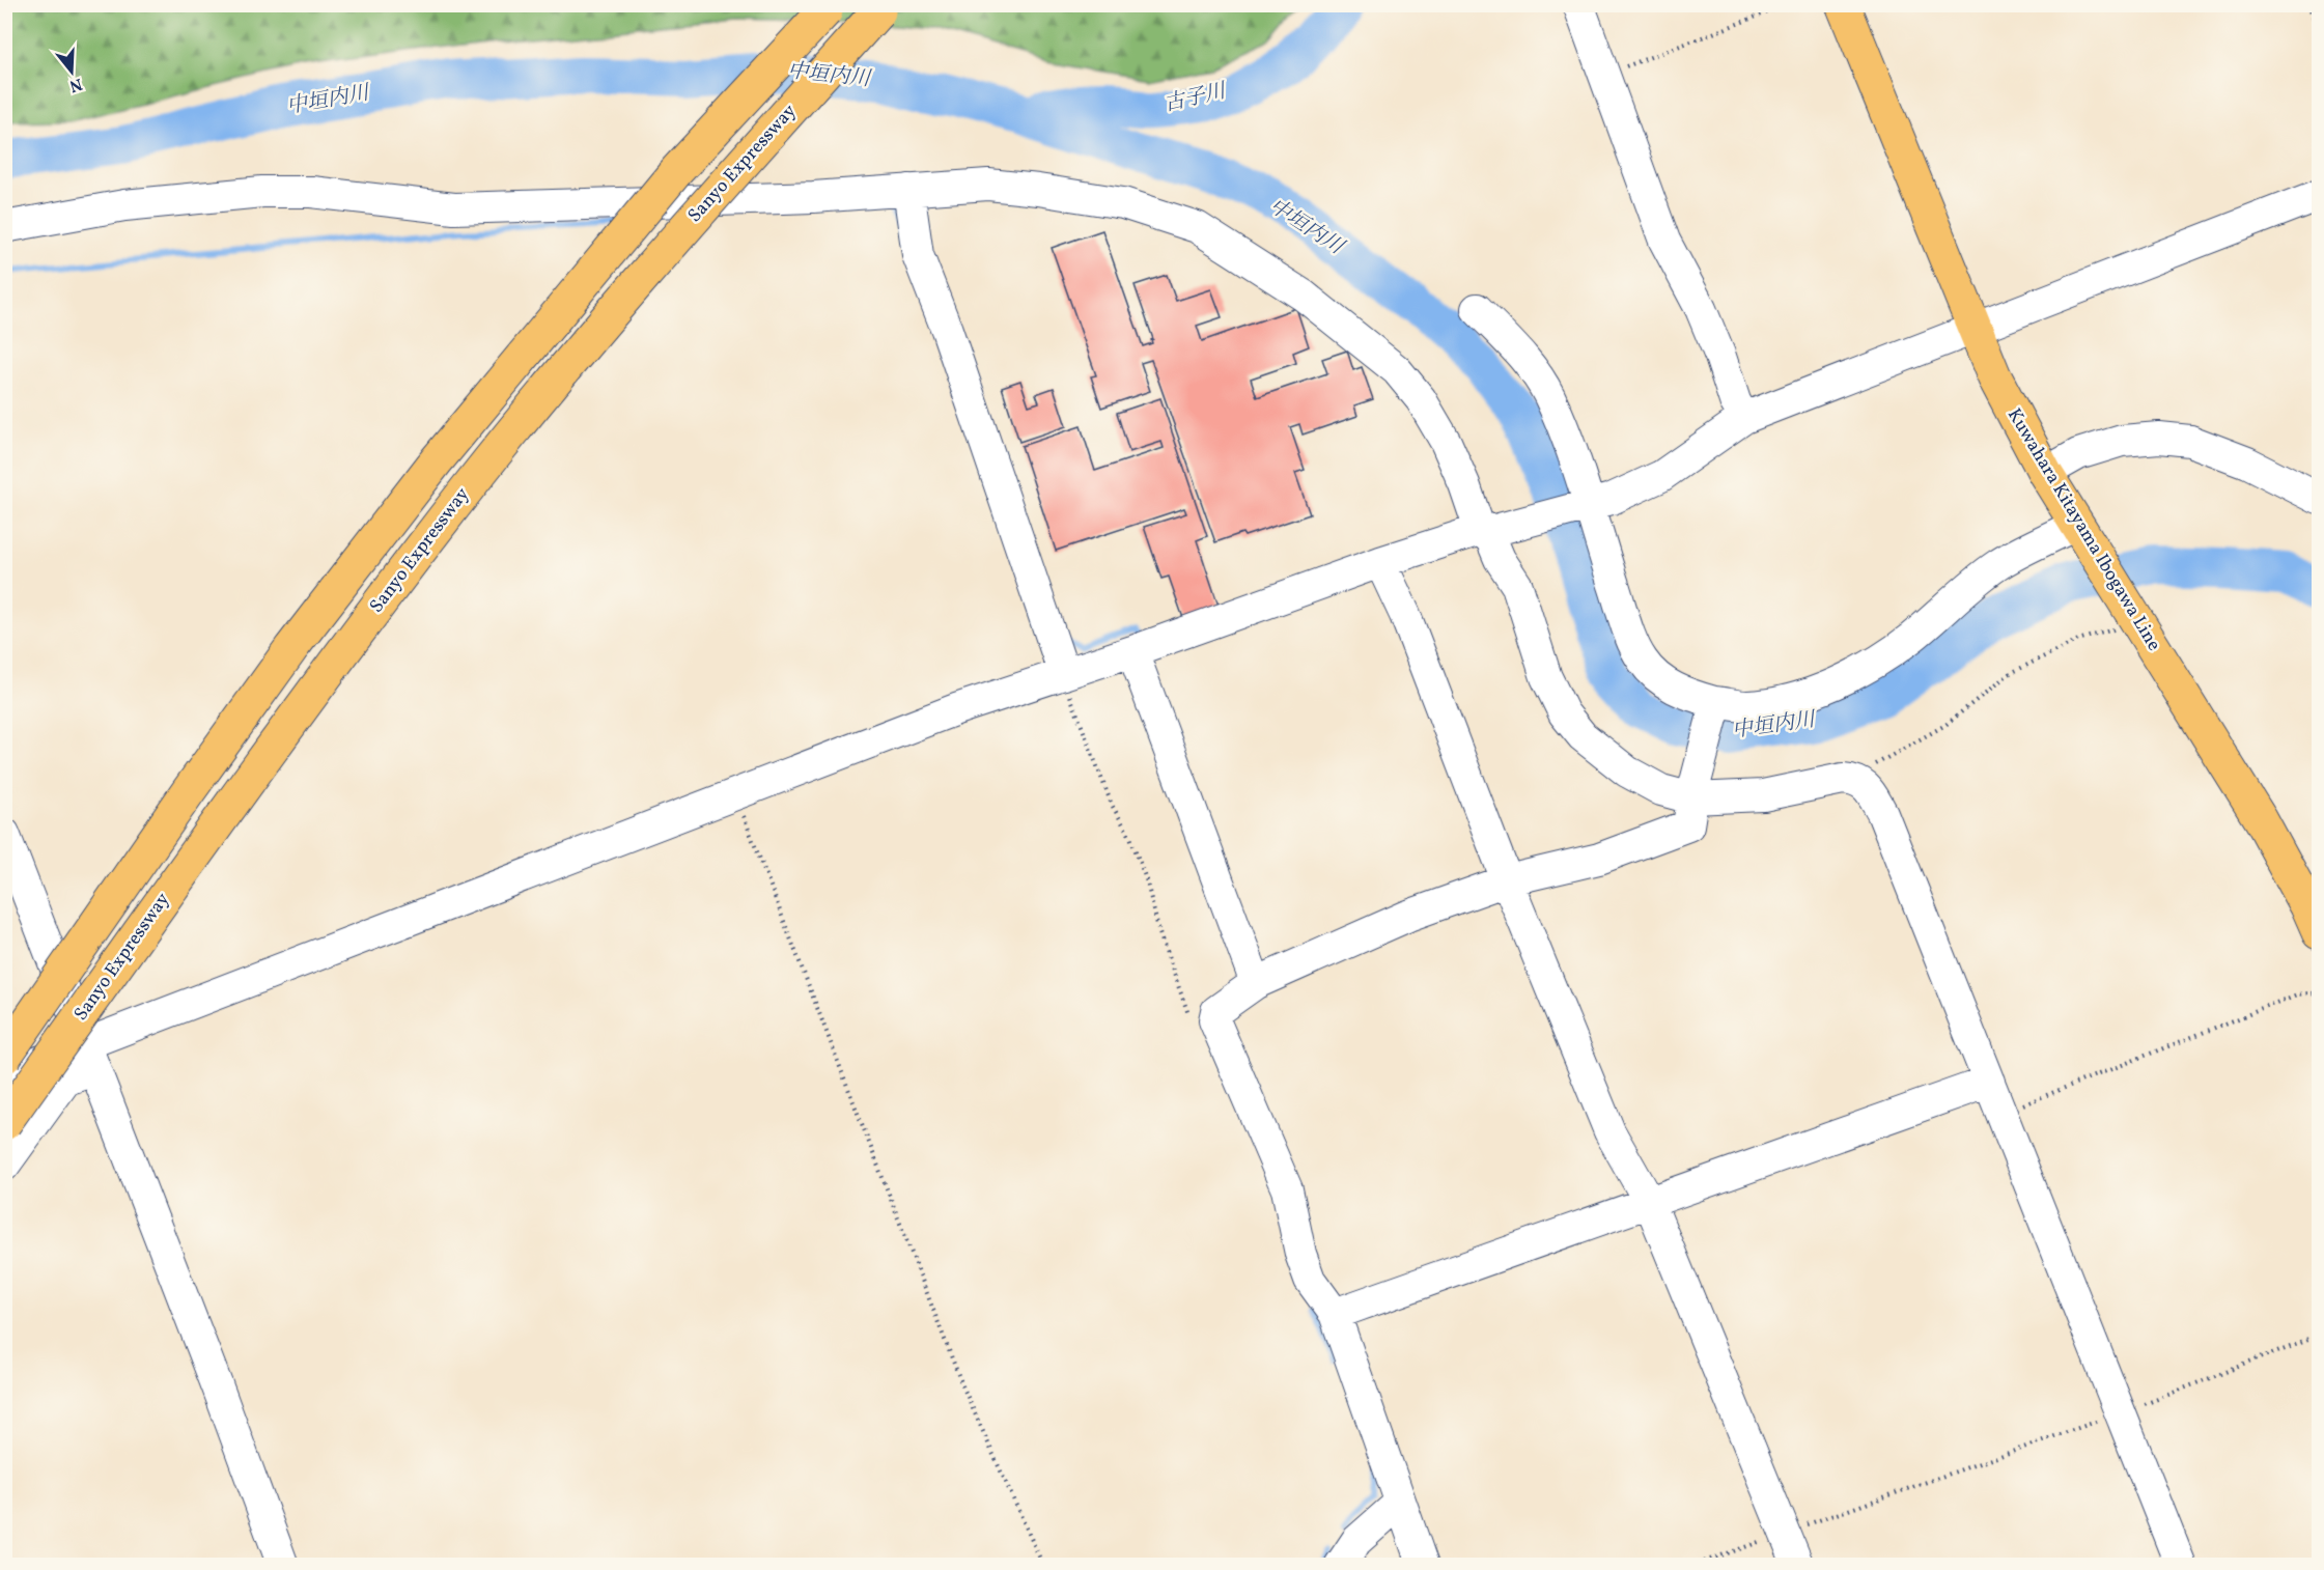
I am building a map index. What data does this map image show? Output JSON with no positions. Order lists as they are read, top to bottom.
{
  "streets": {
    "main road": ["Sanyo Expressway", "Kuwahara Kitayama Ibogawa Line"]
  },
  "water": ["中垣内川", "古子川"],
  "north": "bottom"
}
